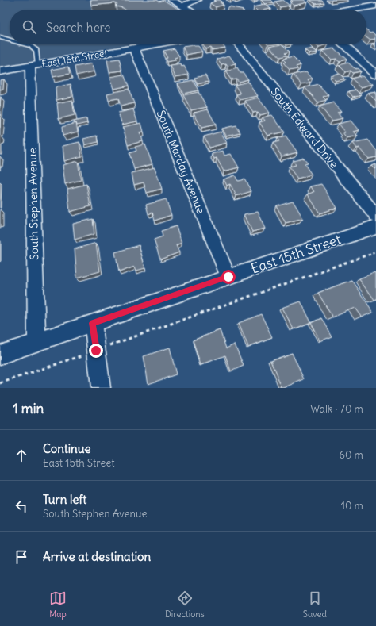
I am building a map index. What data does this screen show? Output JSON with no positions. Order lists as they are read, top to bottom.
{
  "streets": {
    "street": [
      "East 16th Street",
      "South Edward Drive",
      "South Marday Avenue",
      "South Stephen Avenue",
      "East 15th Street"
    ]
  },
  "crossings": [
    ["East 16th Street", "South Marday Avenue"],
    ["East 16th Street", "South Stephen Avenue"],
    ["South Marday Avenue", "East 15th Street"],
    ["South Stephen Avenue", "East 15th Street"]
  ],
  "page": {
    "search": "Search here",
    "heading": ["1 min", "Walk · 70 m"],
    "list": [
      ["Continue", "East 15th Street", "60 m"],
      ["Turn left", "South Stephen Avenue", "10 m"],
      "Arrive at destination"
    ],
    "nav": ["Map", "Directions", "Saved"]
  }
}
